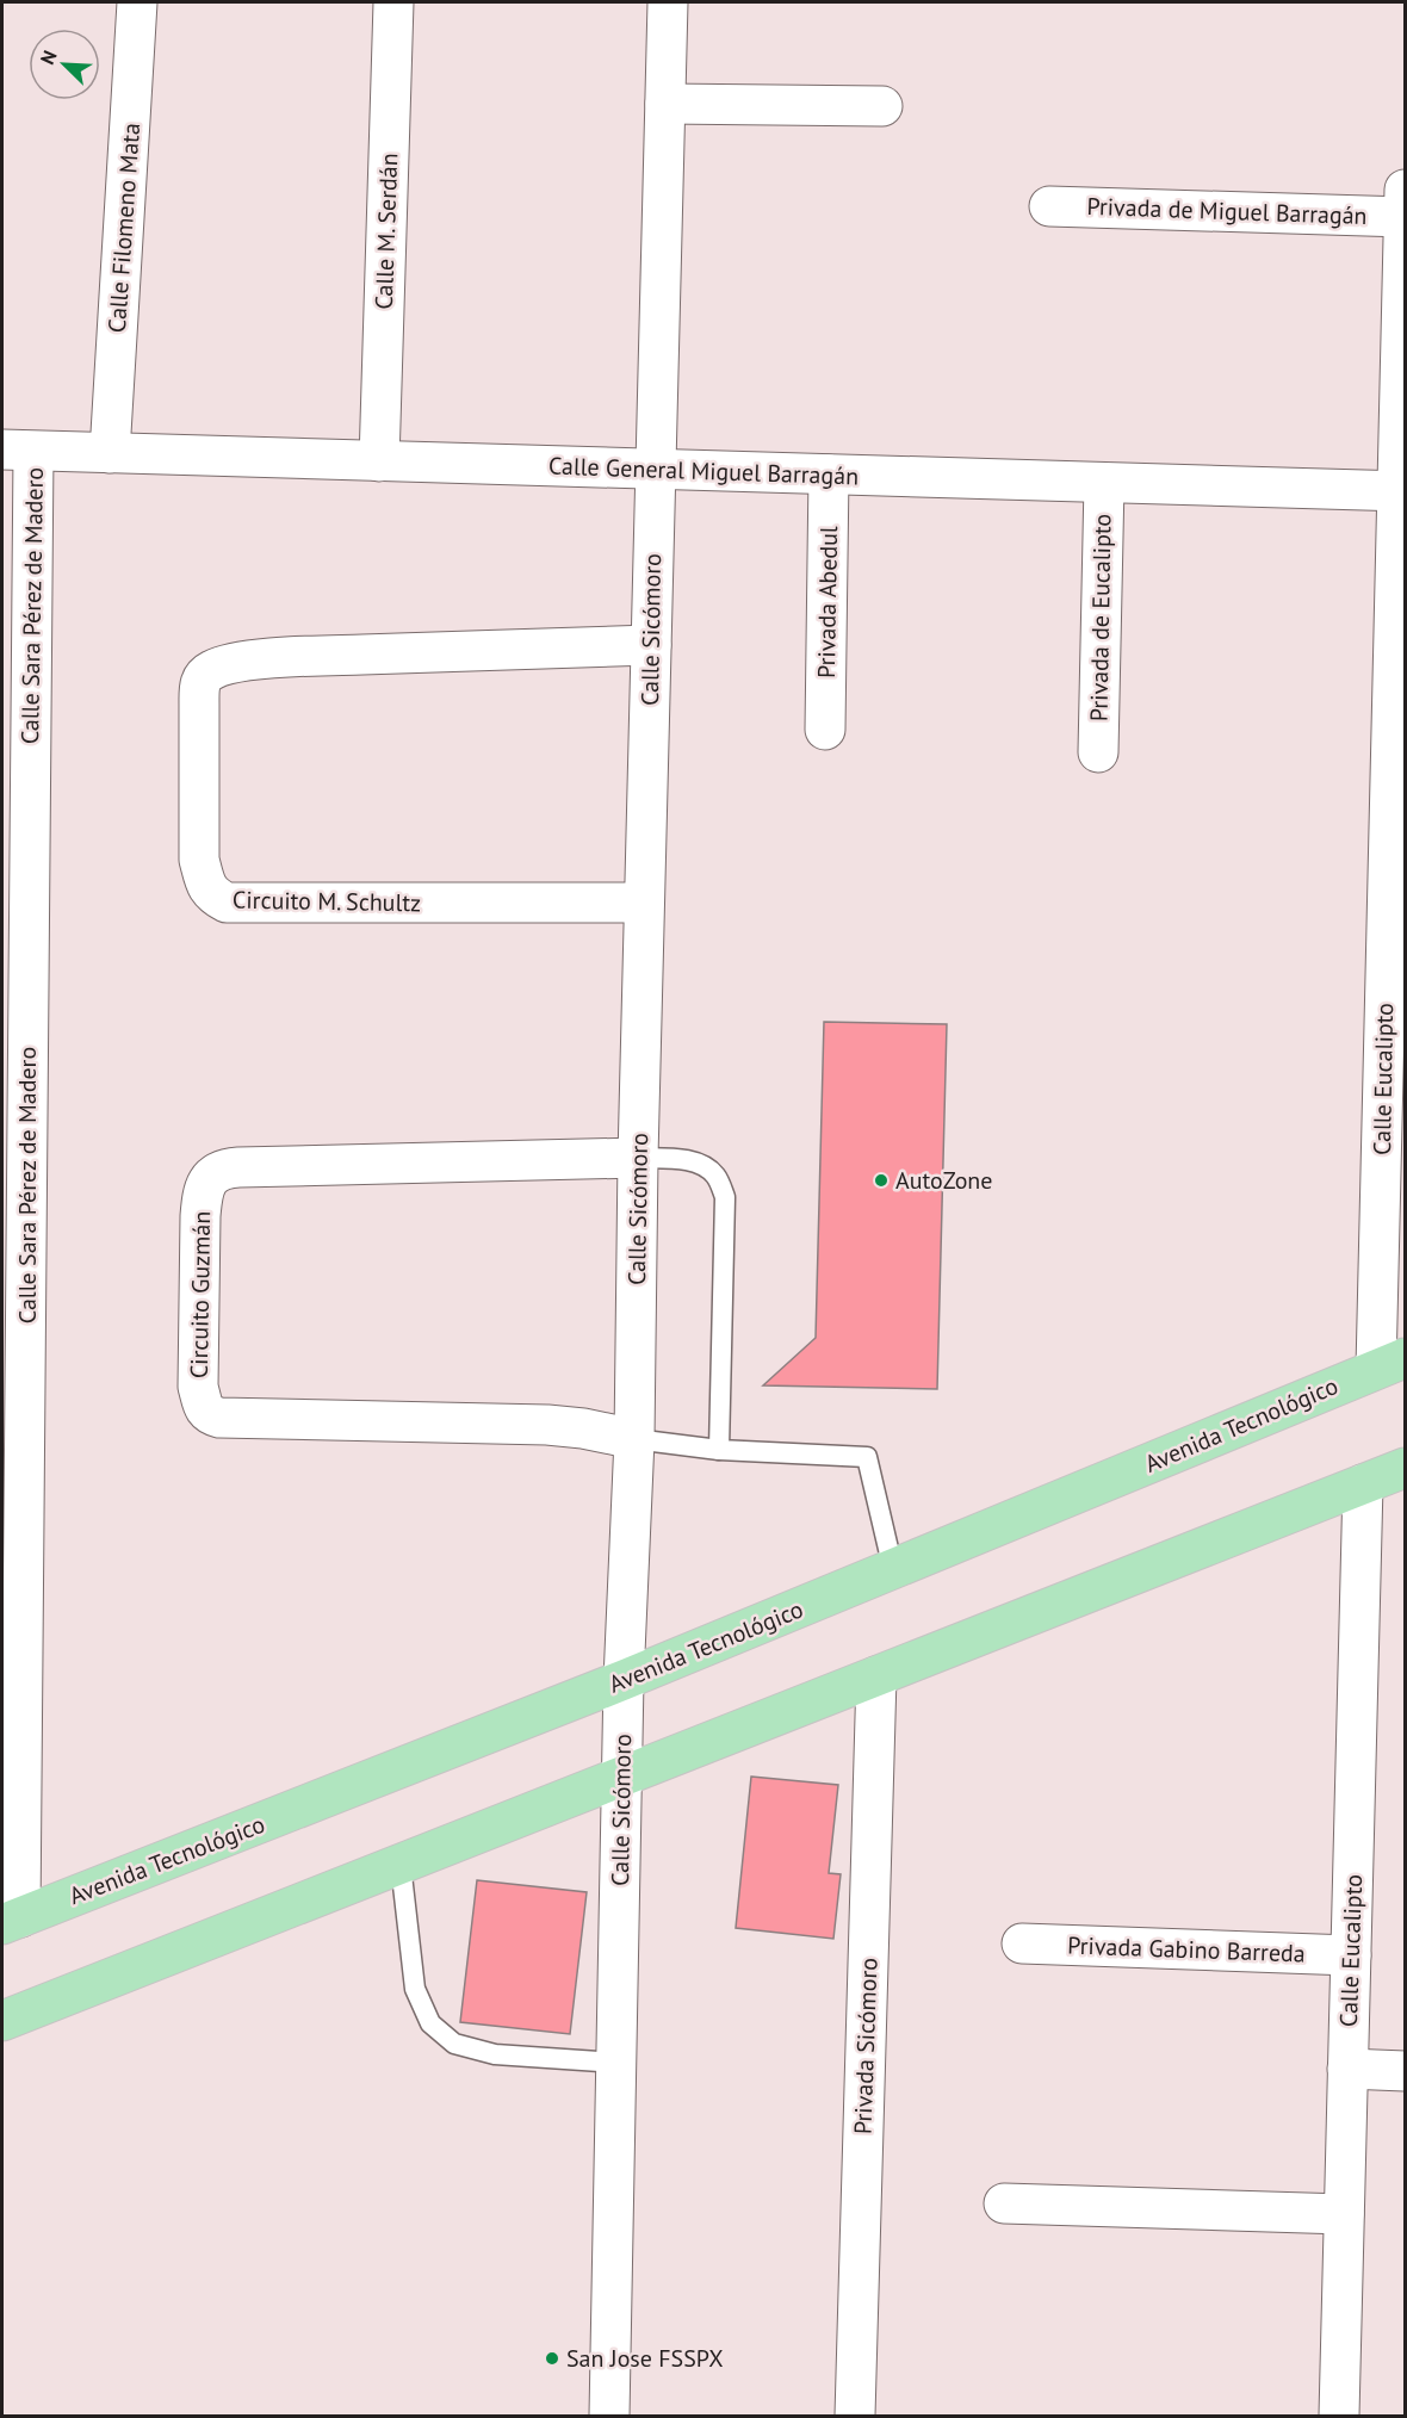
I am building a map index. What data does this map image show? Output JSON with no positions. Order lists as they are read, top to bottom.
{
  "streets": {
    "main road": ["Avenida Tecnológico"],
    "street": [
      "Privada de Miguel Barragán",
      "Calle Filomeno Mata",
      "Calle M. Serdán",
      "Calle General Miguel Barragán",
      "Privada Abedul",
      "Calle Sara Pérez de Madero",
      "Privada de Eucalipto",
      "Calle Sicómoro",
      "Circuito M. Schultz",
      "Calle Eucalipto",
      "Circuito Guzmán",
      "Privada Gabino Barreda",
      "Privada Sicómoro"
    ]
  },
  "crossings": [
    ["Privada de Miguel Barragán", "Calle Eucalipto"],
    ["Calle Filomeno Mata", "Calle General Miguel Barragán"],
    ["Calle M. Serdán", "Calle General Miguel Barragán"],
    ["Calle General Miguel Barragán", "Privada Abedul"],
    ["Calle General Miguel Barragán", "Calle Sara Pérez de Madero"],
    ["Calle General Miguel Barragán", "Privada de Eucalipto"],
    ["Calle General Miguel Barragán", "Calle Sicómoro"],
    ["Calle General Miguel Barragán", "Calle Eucalipto"],
    ["Calle Sara Pérez de Madero", "Avenida Tecnológico"],
    ["Calle Sicómoro", "Circuito M. Schultz"],
    ["Calle Sicómoro", "Circuito Guzmán"],
    ["Calle Sicómoro", "Avenida Tecnológico"],
    ["Calle Eucalipto", "Avenida Tecnológico"],
    ["Calle Eucalipto", "Privada Gabino Barreda"]
  ],
  "places": ["AutoZone", "San Jose FSSPX"],
  "north": "top left"
}
